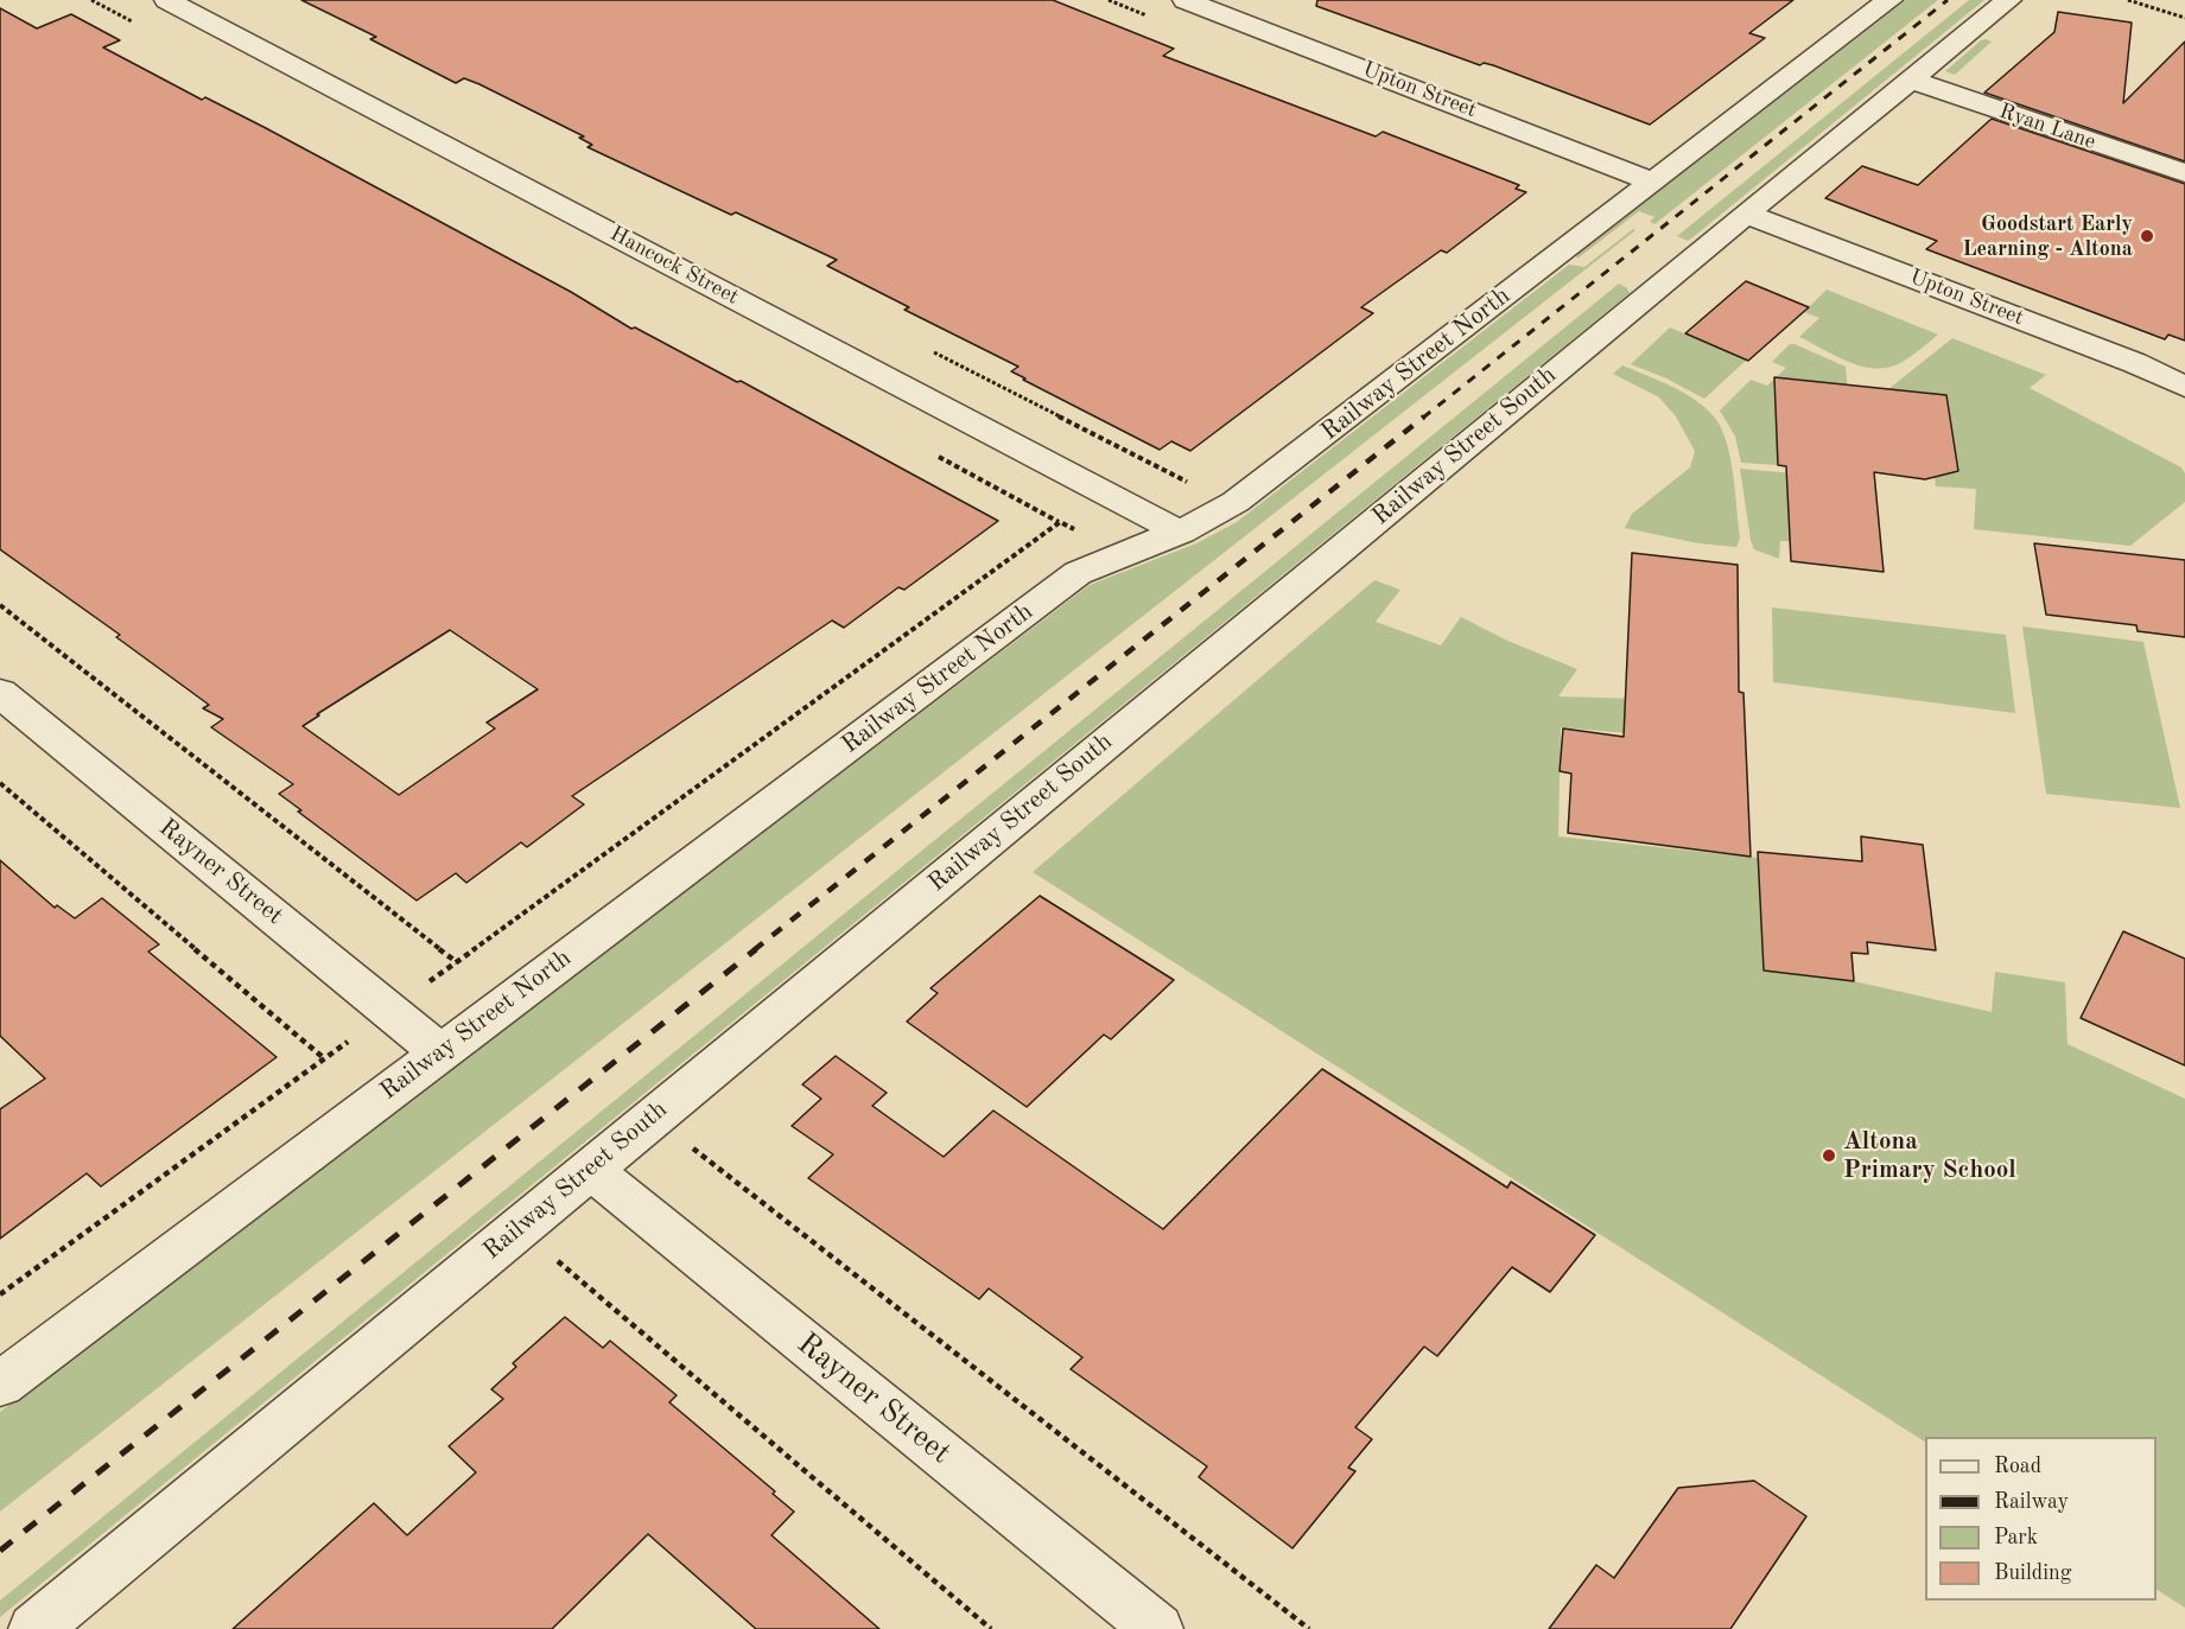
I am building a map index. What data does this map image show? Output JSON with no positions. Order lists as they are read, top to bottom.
{
  "streets": {
    "street": [
      "Upton Street",
      "Ryan Lane",
      "Hancock Street",
      "Railway Street North",
      "Railway Street South",
      "Rayner Street"
    ]
  },
  "crossings": [
    ["Upton Street", "Railway Street North"],
    ["Upton Street", "Railway Street South"],
    ["Ryan Lane", "Railway Street South"],
    ["Hancock Street", "Railway Street North"],
    ["Railway Street North", "Rayner Street"],
    ["Railway Street South", "Rayner Street"]
  ],
  "places": ["Goodstart Early Learning - Altona", "Altona Primary School"],
  "legend": [
    "Road",
    "Railway",
    "Park",
    "Building"
  ]
}
